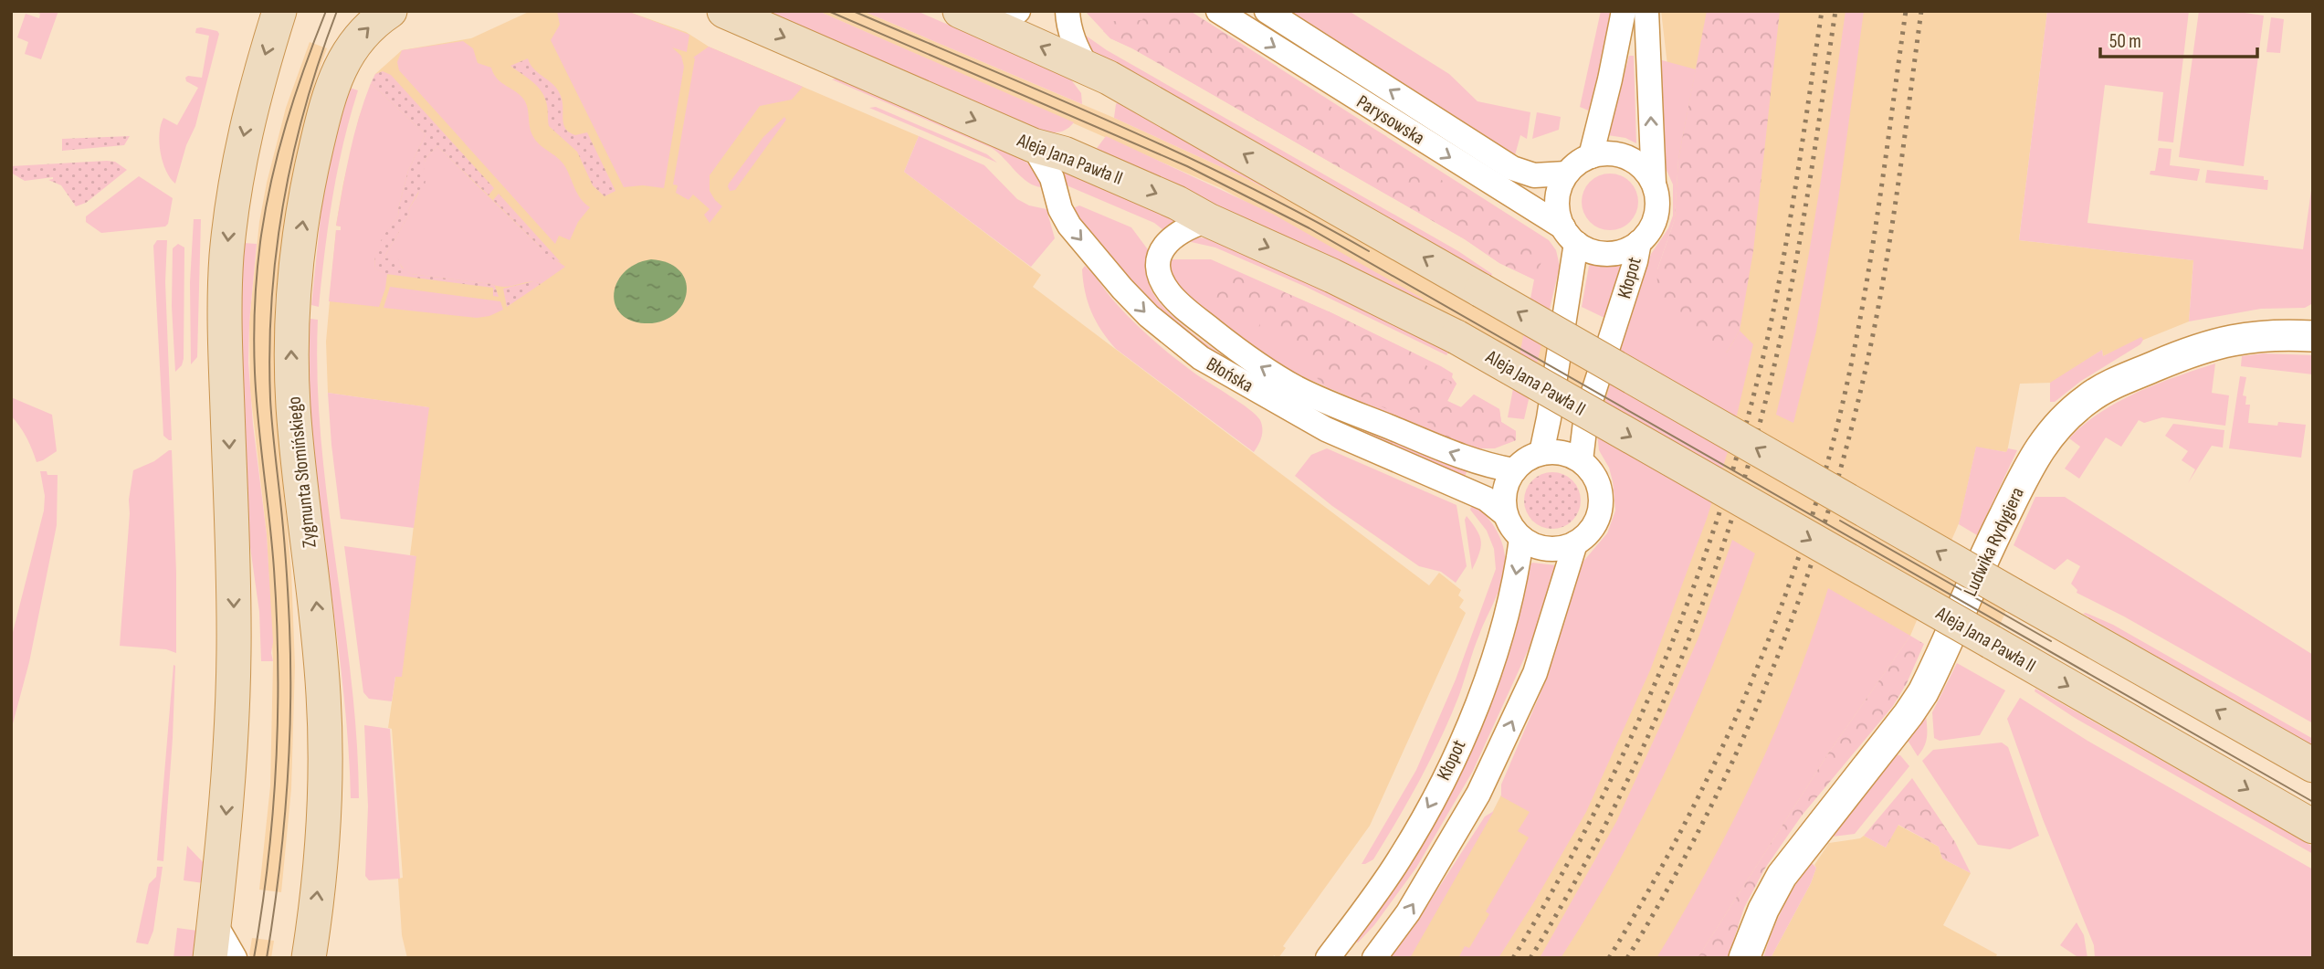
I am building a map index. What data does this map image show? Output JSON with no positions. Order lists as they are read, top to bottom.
{
  "streets": {
    "main road": ["Aleja Jana Pawła II", "Zygmunta Słomińskiego"],
    "street": [
      "Parysowska",
      "Kłopot",
      "Błońska",
      "Ludwika Rydygiera"
    ]
  },
  "crossings": [
    ["Parysowska", "Kłopot"],
    ["Aleja Jana Pawła II", "Błońska"],
    ["Kłopot", "Błońska"]
  ],
  "scale_bar": "50 m"
}
